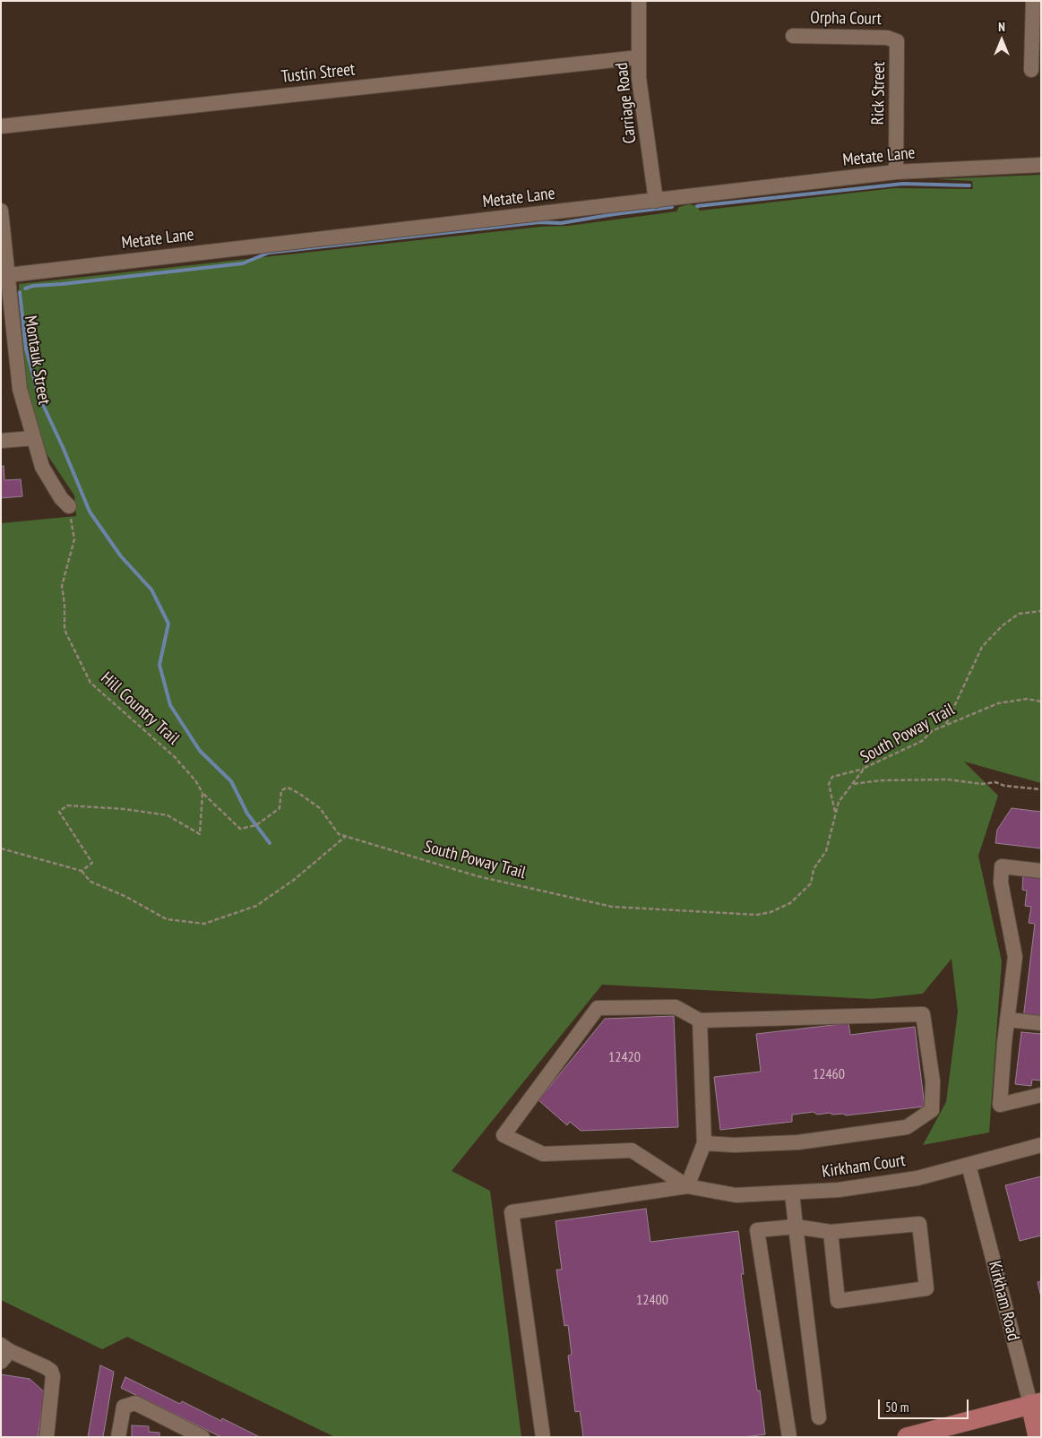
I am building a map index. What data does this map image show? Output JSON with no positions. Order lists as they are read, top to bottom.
{
  "streets": {
    "main road": ["Kirkham Road"],
    "street": [
      "Orpha Court",
      "Tustin Street",
      "Rick Street",
      "Carriage Road",
      "Metate Lane",
      "Montauk Street",
      "Kirkham Court"
    ],
    "path": ["Hill Country Trail", "South Poway Trail"]
  },
  "crossings": [
    ["Orpha Court", "Rick Street"],
    ["Tustin Street", "Carriage Road"],
    ["Rick Street", "Metate Lane"],
    ["Carriage Road", "Metate Lane"],
    ["Metate Lane", "Montauk Street"],
    ["Montauk Street", "Hill Country Trail"],
    ["Hill Country Trail", "South Poway Trail"],
    ["Kirkham Court", "Kirkham Road"]
  ],
  "house_numbers": ["12420", "12460", "12400"],
  "scale_bar": "50 m",
  "north": "top"
}
